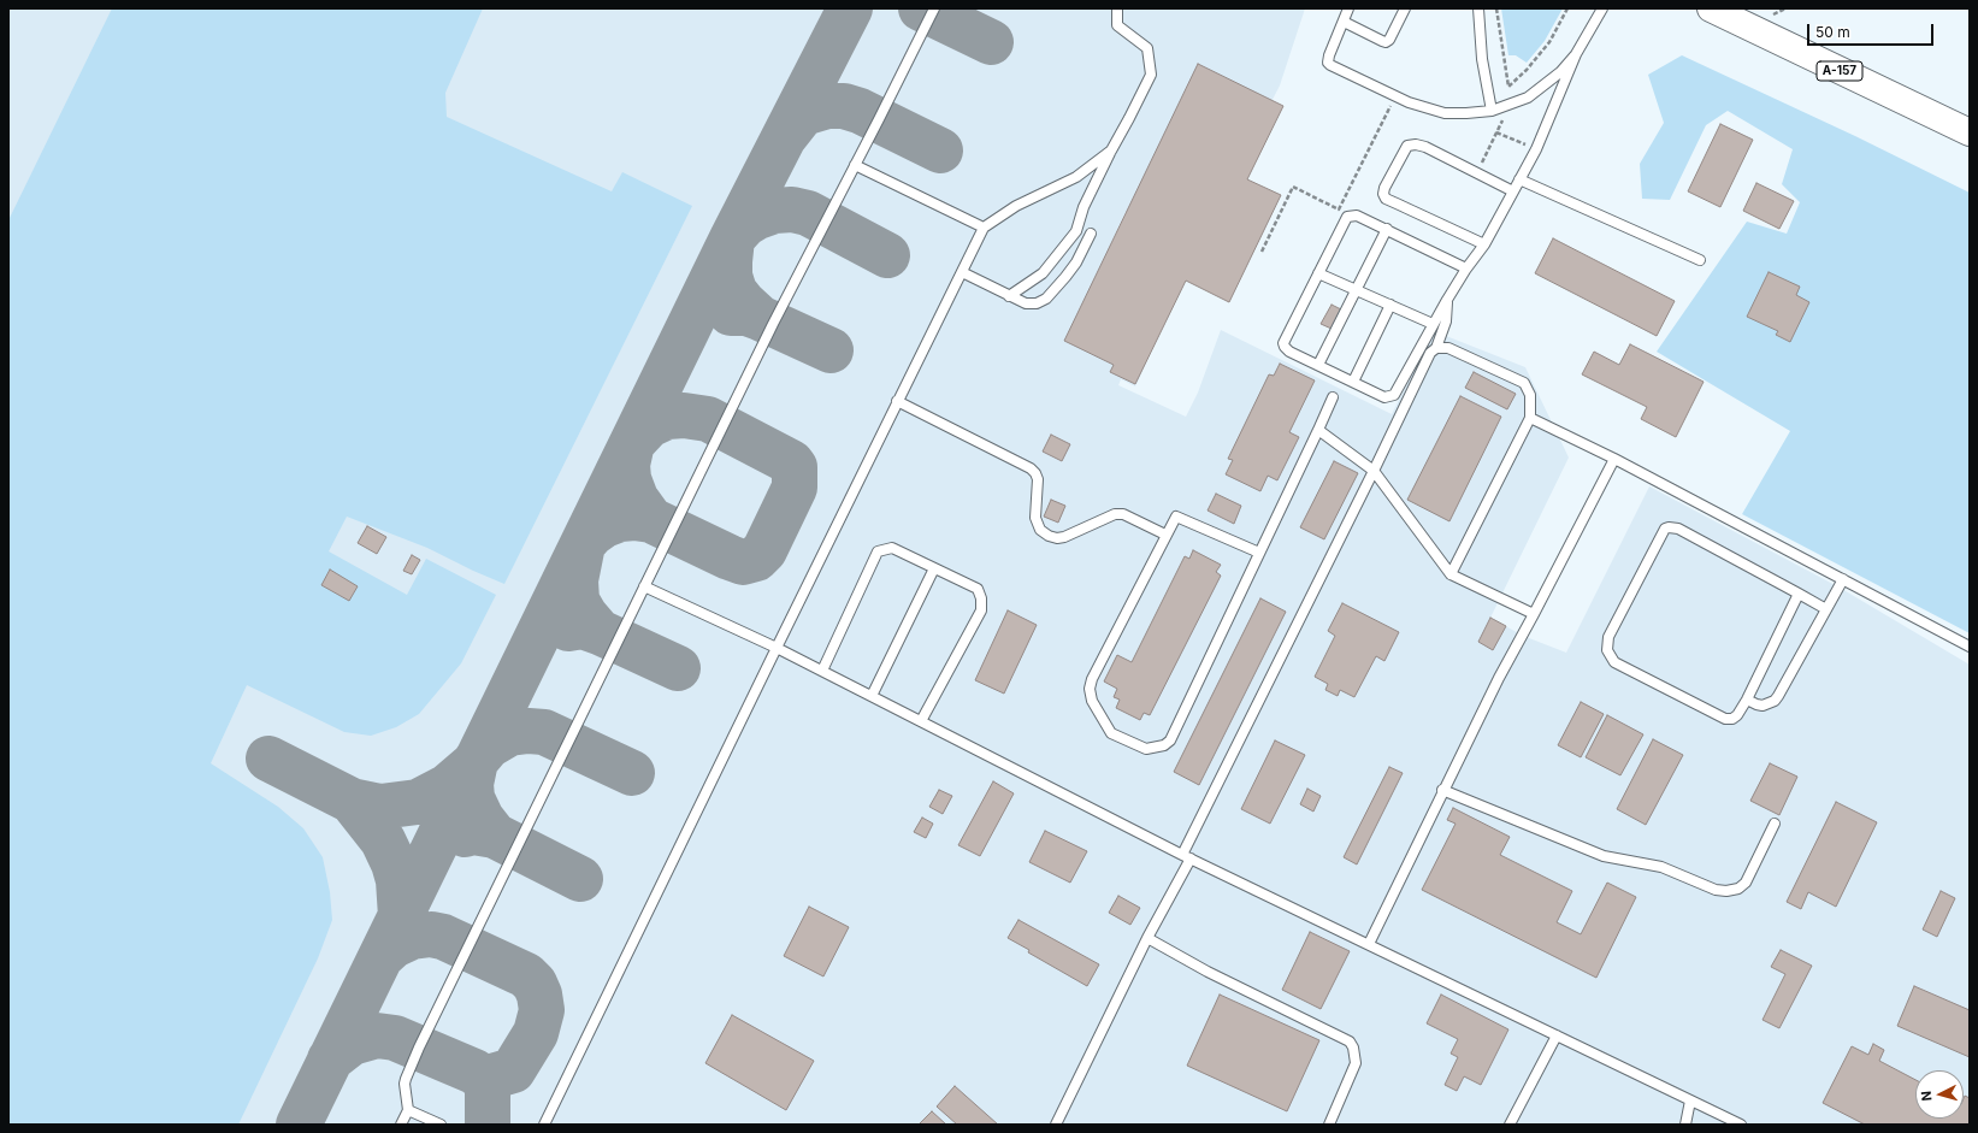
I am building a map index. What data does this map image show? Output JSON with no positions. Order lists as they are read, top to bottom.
{
  "streets": {
    "main road": ["А-157"]
  },
  "scale_bar": "50 m",
  "north": "left"
}
